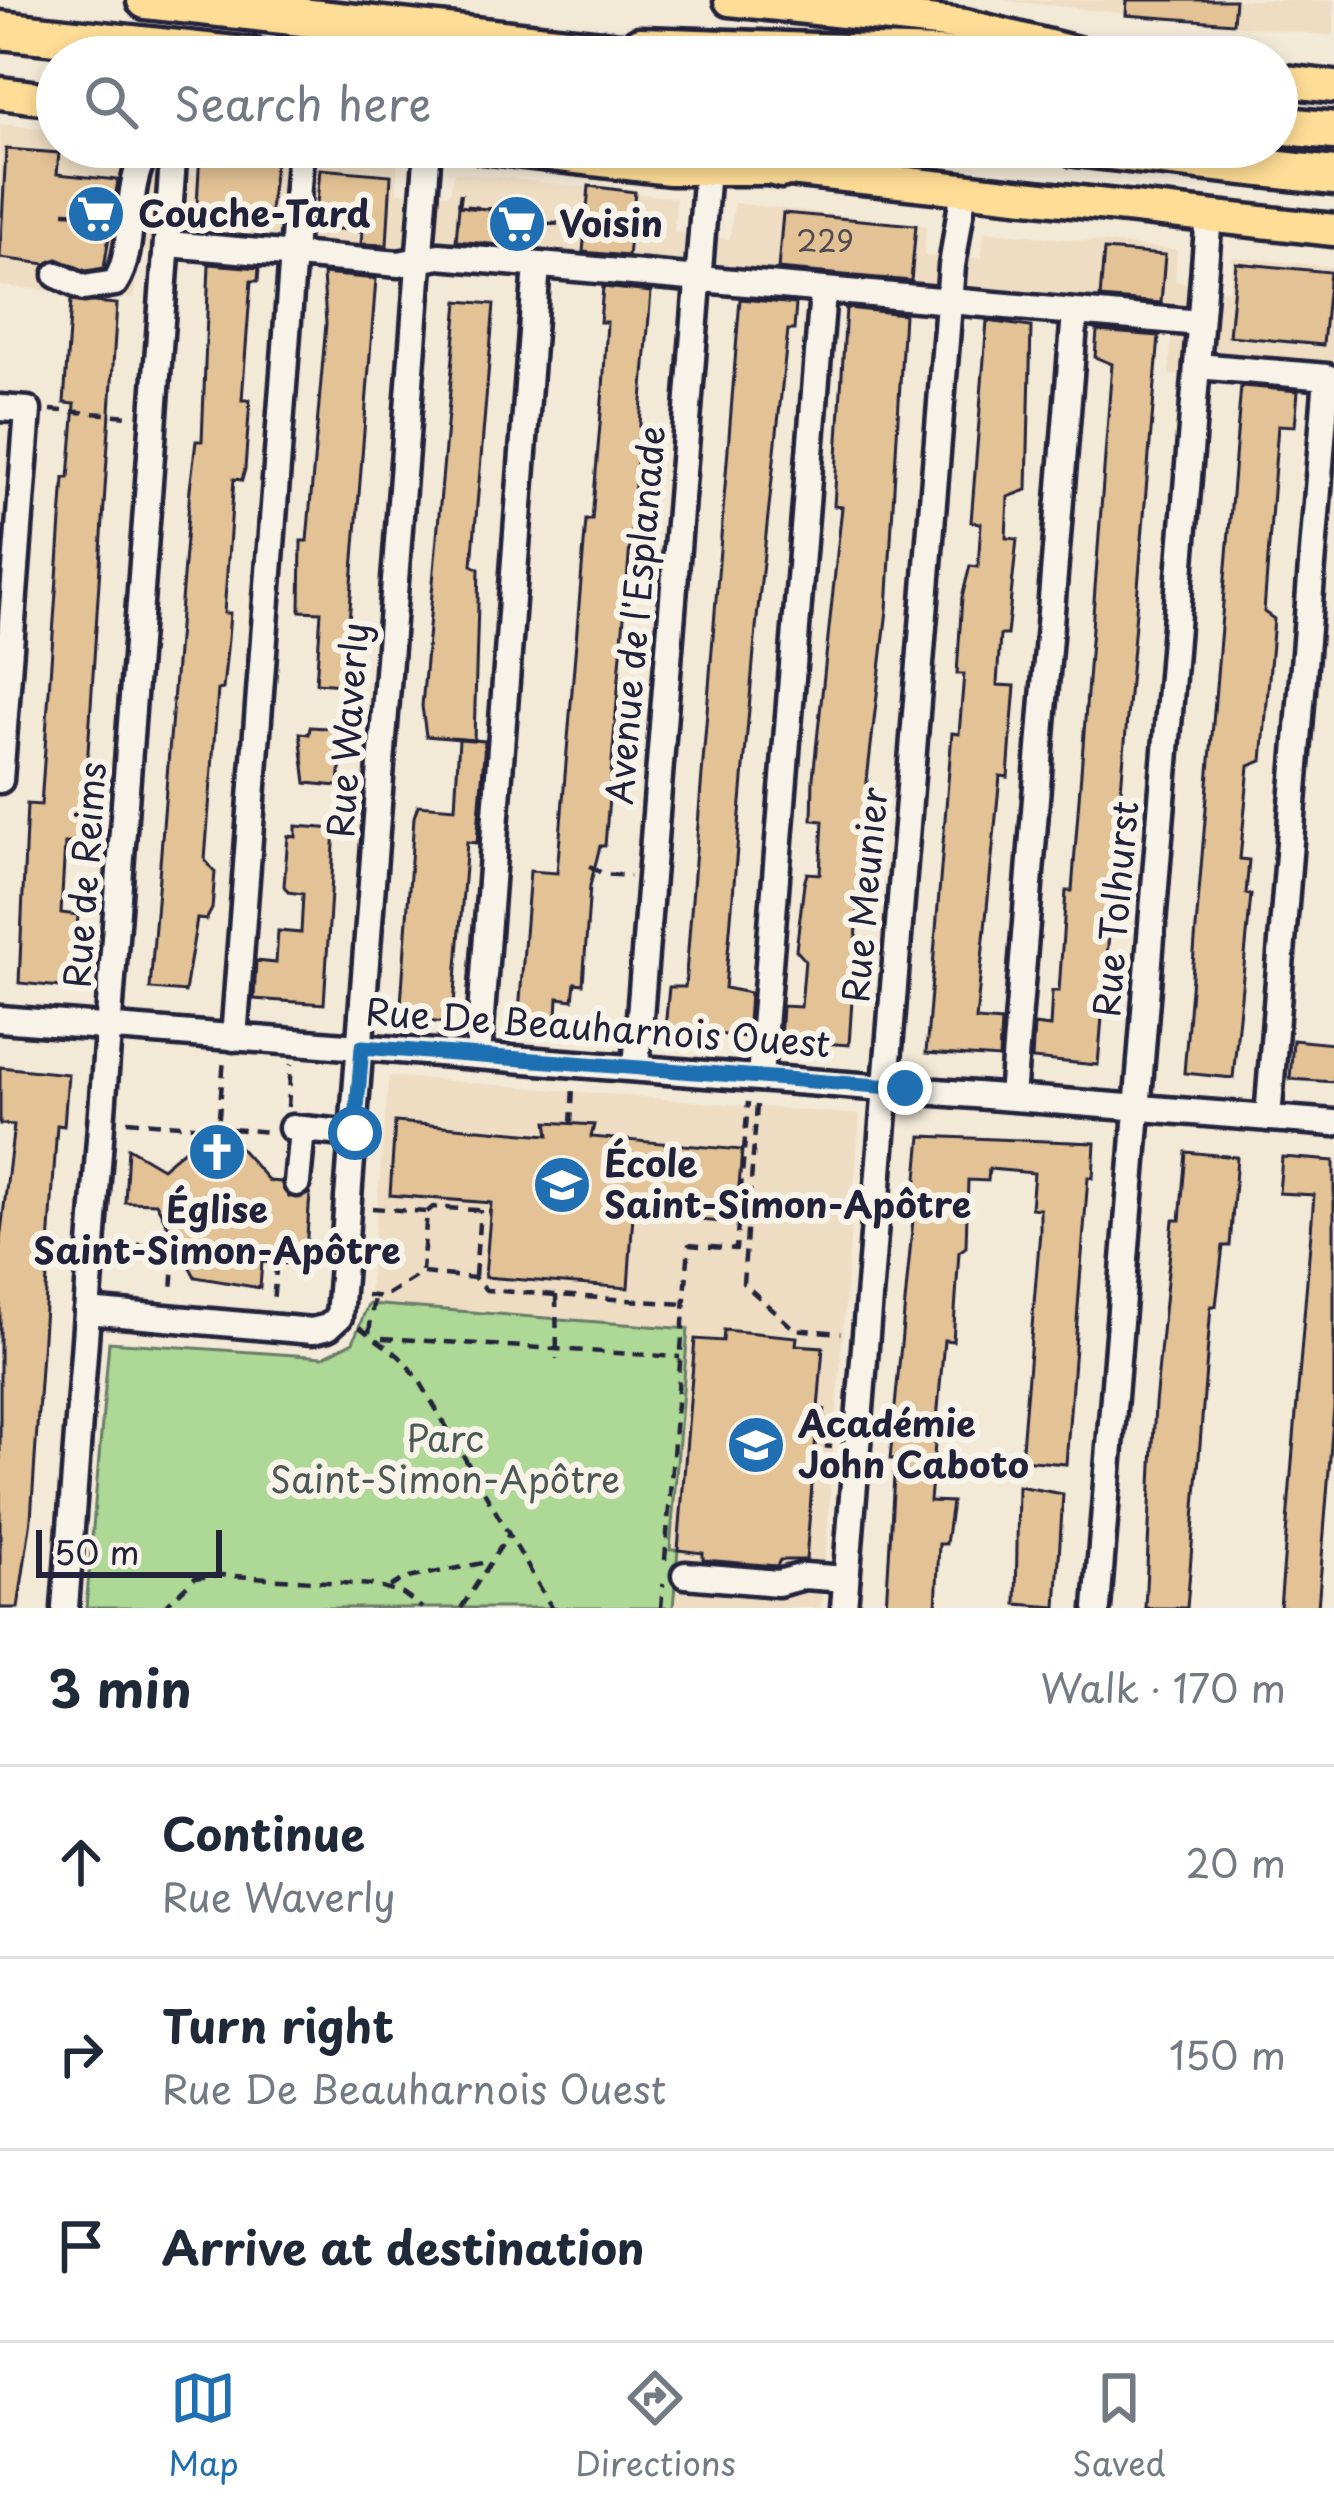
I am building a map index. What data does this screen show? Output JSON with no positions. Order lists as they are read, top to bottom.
{
  "streets": {
    "street": [
      "Avenue de l'Esplanade",
      "Rue Waverly",
      "Rue de Reims",
      "Rue Meunier",
      "Rue Tolhurst",
      "Rue De Beauharnois Ouest"
    ]
  },
  "crossings": [
    ["Avenue de l'Esplanade", "Rue De Beauharnois Ouest"],
    ["Rue Waverly", "Rue De Beauharnois Ouest"],
    ["Rue de Reims", "Rue De Beauharnois Ouest"],
    ["Rue Meunier", "Rue De Beauharnois Ouest"],
    ["Rue Tolhurst", "Rue De Beauharnois Ouest"]
  ],
  "parks": ["Parc Saint-Simon-Apôtre"],
  "places": {
    "supermarket": ["Couche-Tard", "Voisin"],
    "church": ["Église Saint-Simon-Apôtre"],
    "school or university": ["École Saint-Simon-Apôtre", "Académie John Caboto"]
  },
  "house_numbers": ["229"],
  "scale_bar": "50 m",
  "page": {
    "search": "Search here",
    "scale": "50 m",
    "heading": ["3 min", "Walk · 170 m"],
    "list": [
      ["Continue", "Rue Waverly", "20 m"],
      ["Turn right", "Rue De Beauharnois Ouest", "150 m"],
      "Arrive at destination"
    ],
    "nav": ["Map", "Directions", "Saved"]
  }
}
